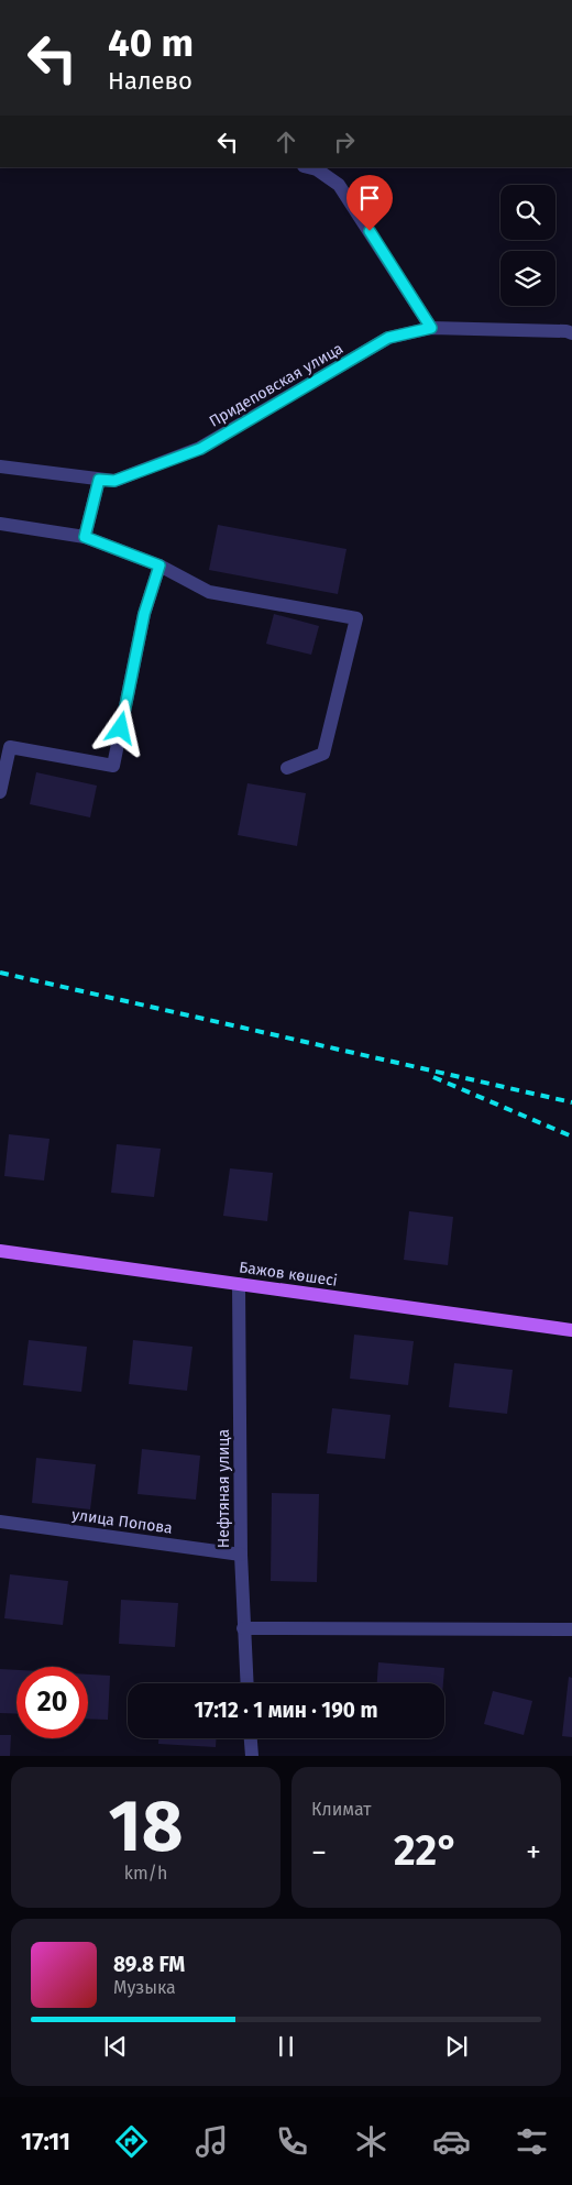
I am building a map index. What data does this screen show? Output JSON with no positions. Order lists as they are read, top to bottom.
{
  "streets": {
    "main road": ["Бажов көшесі"],
    "street": ["Придеповская улица", "Нефтяная улица", "улица Попова"]
  },
  "crossings": [
    ["Бажов көшесі", "Нефтяная улица"],
    ["Нефтяная улица", "улица Попова"]
  ],
  "page": {
    "turn": ["40 m", "Налево"],
    "limit": "20",
    "trip": "17:12 · 1 мин · 190 m",
    "tile": [
      ["18", "km/h"],
      "Климат"
    ],
    "heat": ["−", "22°", "+"],
    "song": ["89.8 FM", "Музыка"],
    "tabs": "17:11"
  }
}
